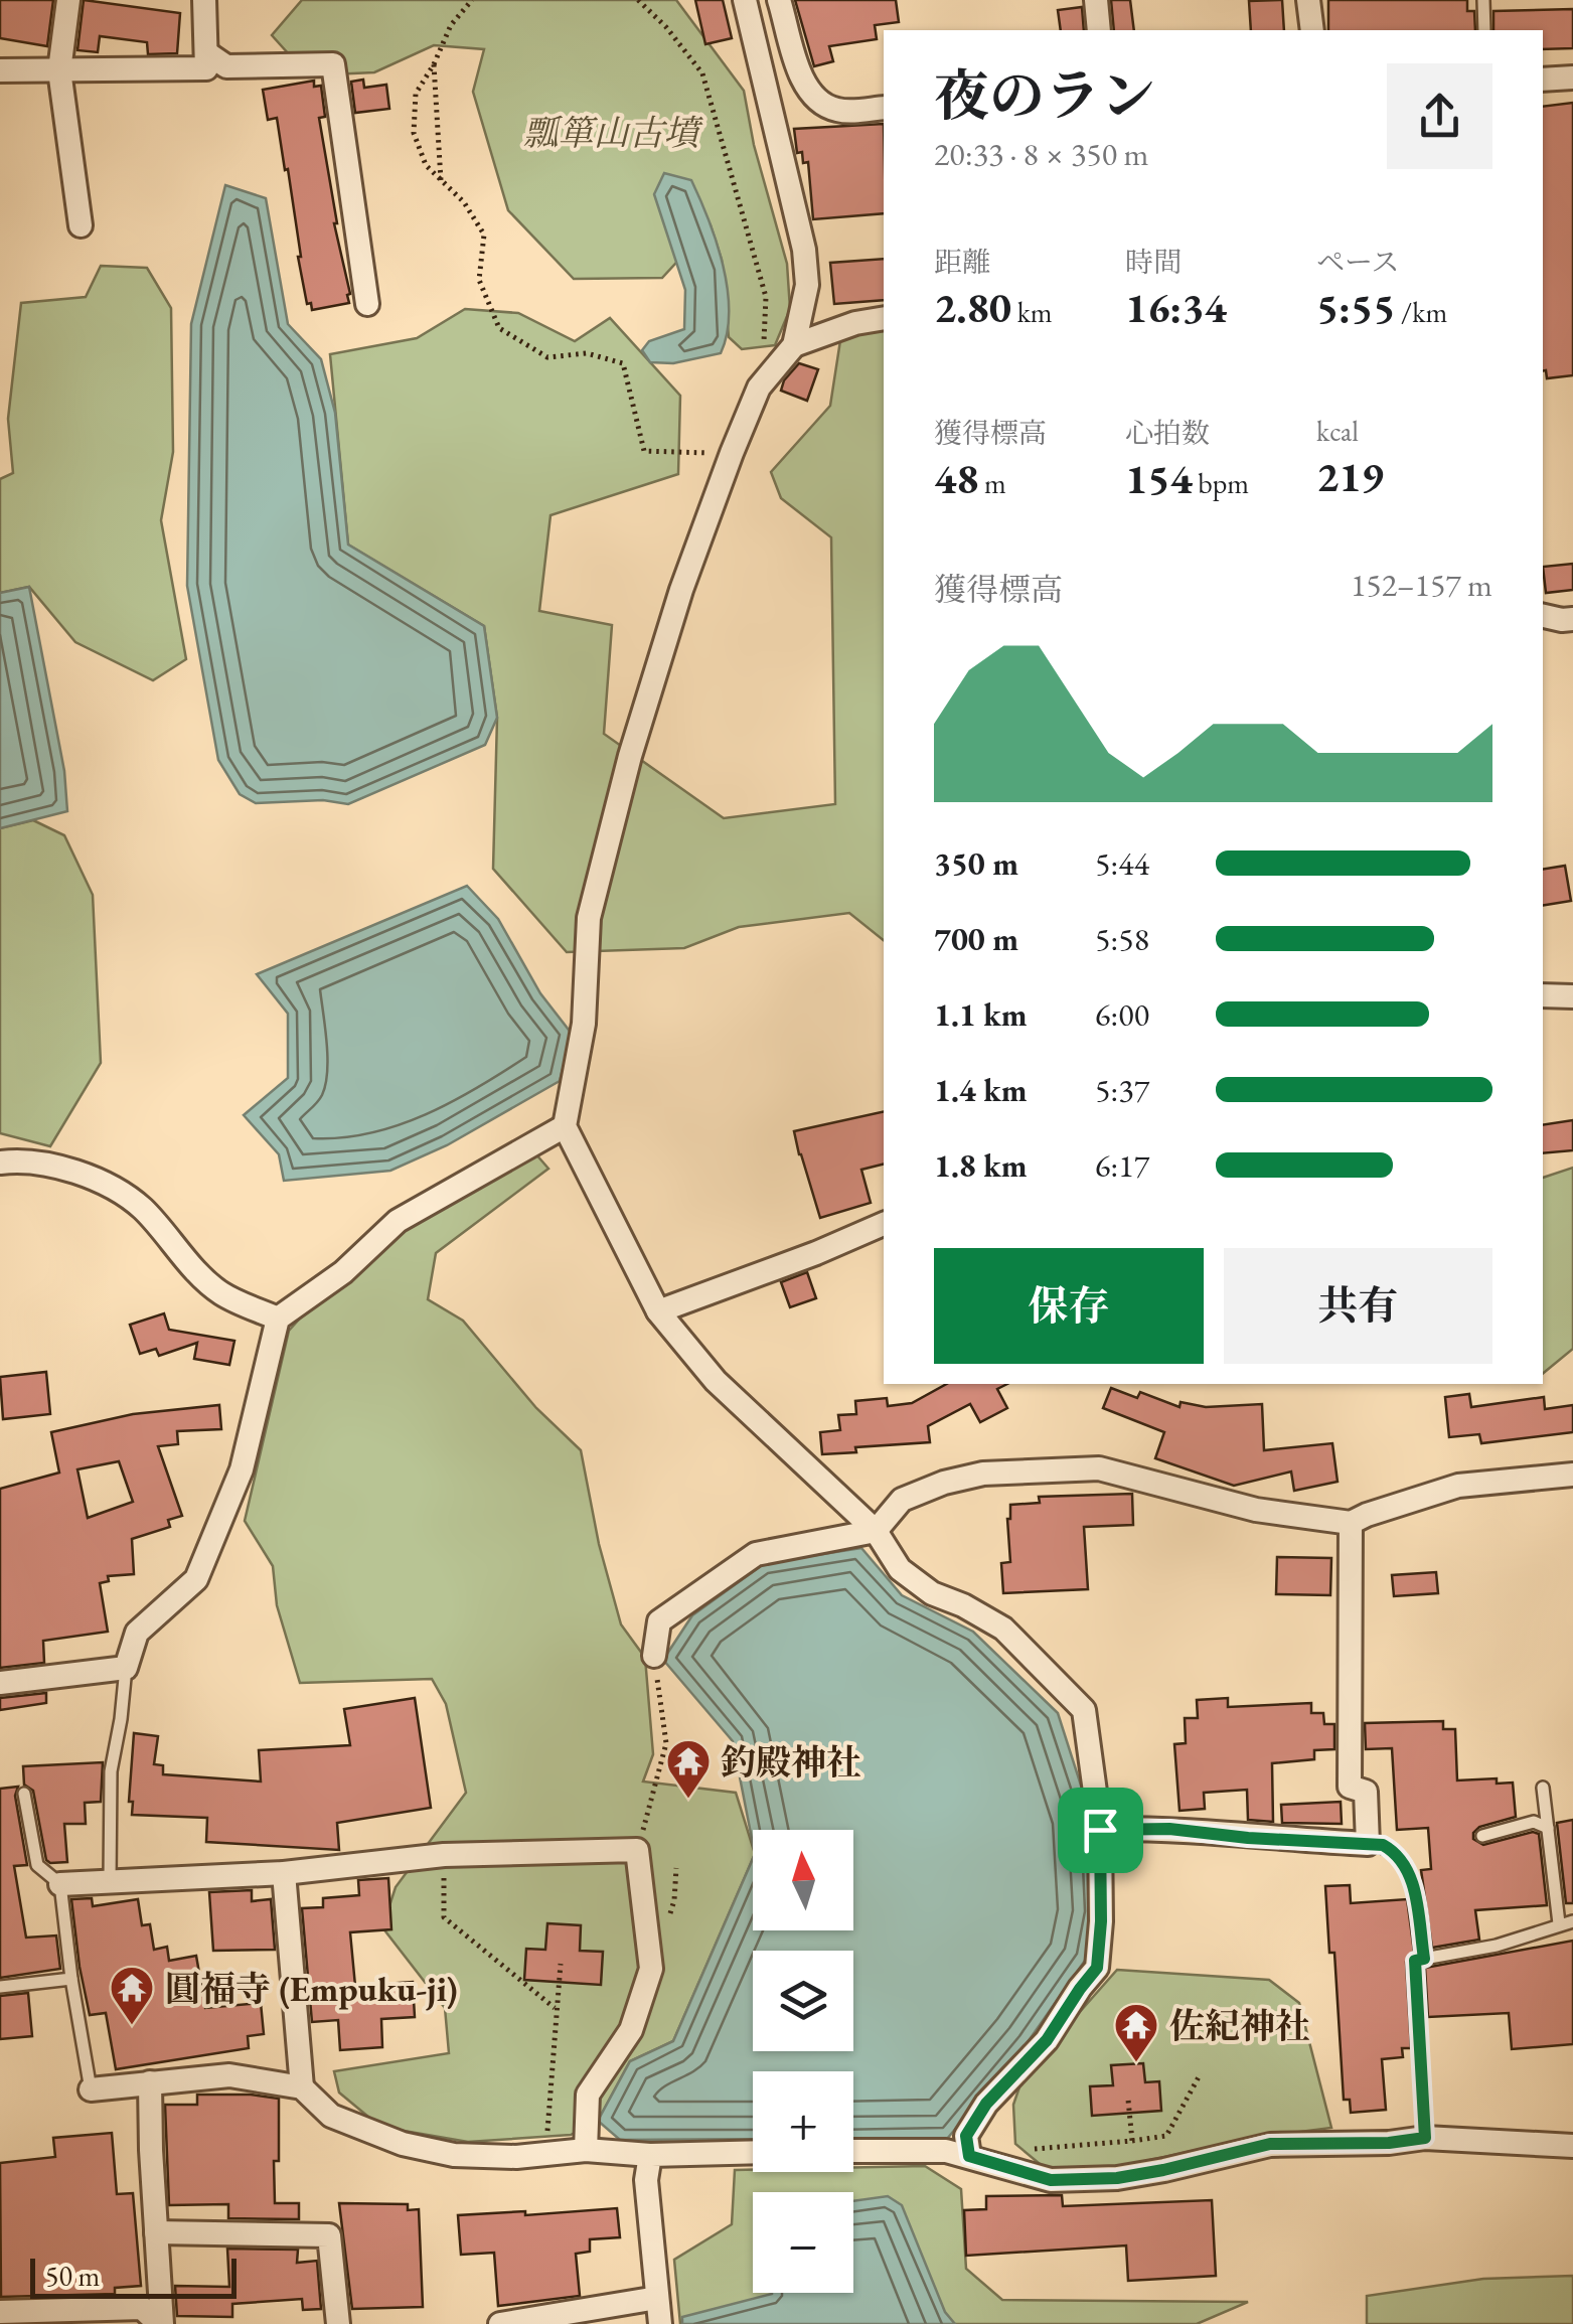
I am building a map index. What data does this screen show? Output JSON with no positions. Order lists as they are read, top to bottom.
{
  "parks": ["瓢箪山古墳"],
  "places": {
    "temple": ["釣殿神社", "圓福寺 (Empuku-ji)", "佐紀神社"]
  },
  "scale_bar": "50 m",
  "north": "top",
  "page": {
    "heading": ["夜のラン", "20:33 · 8 × 350 m"],
    "stats": [
      ["距離", "2.80 km"],
      ["時間", "16:34"],
      ["ペース", "5:55 /km"],
      ["獲得標高", "48 m"],
      ["心拍数", "154 bpm"],
      ["kcal", "219"]
    ],
    "chart": ["獲得標高", "152–157 m"],
    "list": [
      {
        "name": "350 m",
        "note": "5:44"
      },
      {
        "name": "700 m",
        "note": "5:58"
      },
      {
        "name": "1.1 km",
        "note": "6:00"
      },
      {
        "name": "1.4 km",
        "note": "5:37"
      },
      {
        "name": "1.8 km",
        "note": "6:17"
      }
    ],
    "buttons": ["保存", "共有"],
    "map_buttons": ["+", "−"],
    "scale": "50 m"
  }
}
